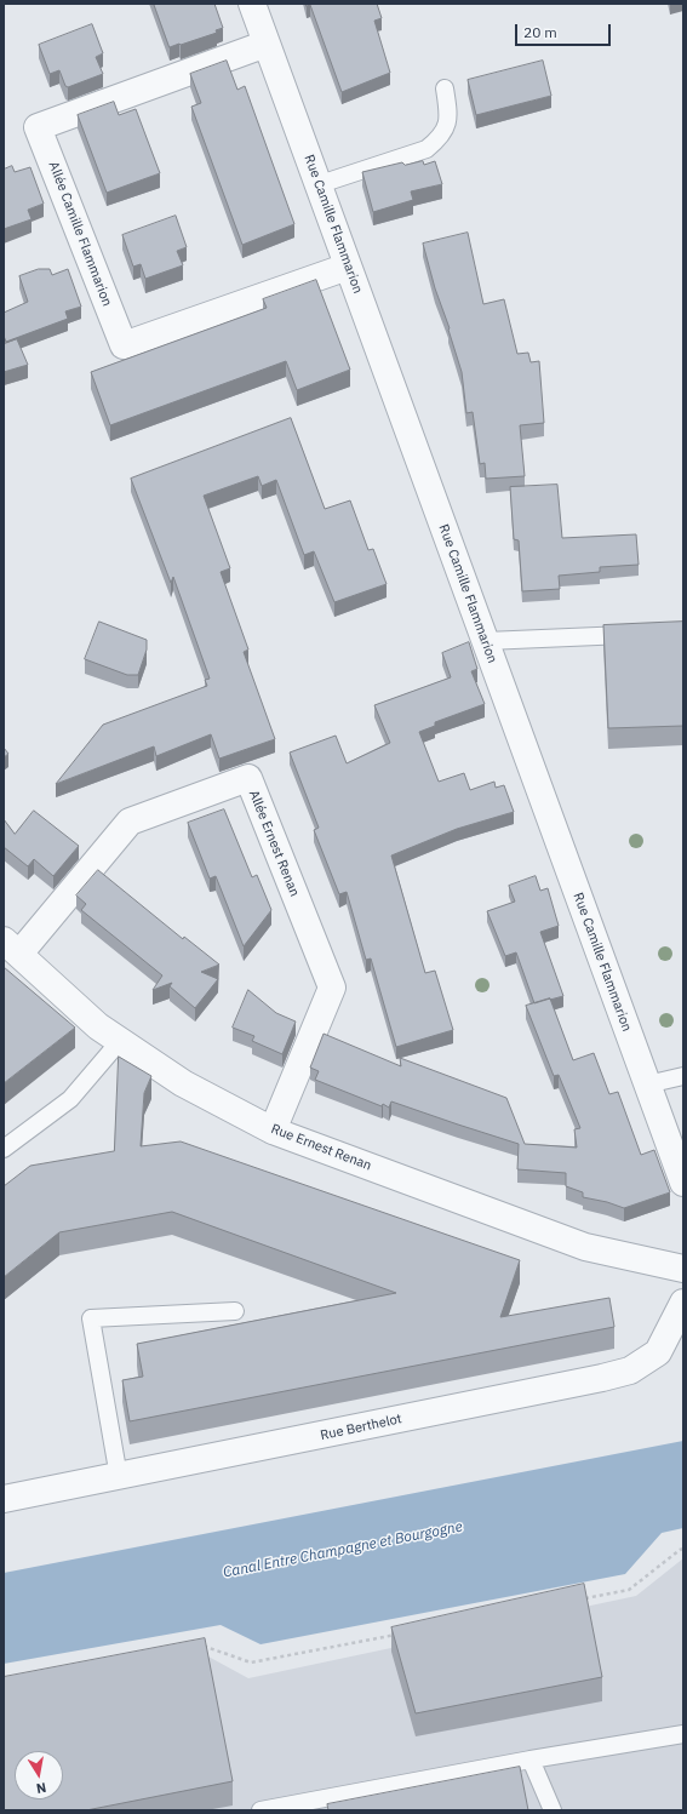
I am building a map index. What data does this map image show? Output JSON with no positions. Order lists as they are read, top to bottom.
{
  "streets": {
    "street": [
      "Rue Camille Flammarion",
      "Allée Camille Flammarion",
      "Allée Ernest Renan",
      "Rue Ernest Renan",
      "Rue Berthelot"
    ]
  },
  "crossings": [
    ["Rue Camille Flammarion", "Allée Camille Flammarion"],
    ["Allée Ernest Renan", "Rue Ernest Renan"]
  ],
  "water": ["Canal Entre Champagne et Bourgogne"],
  "scale_bar": "20 m",
  "north": "bottom"
}
